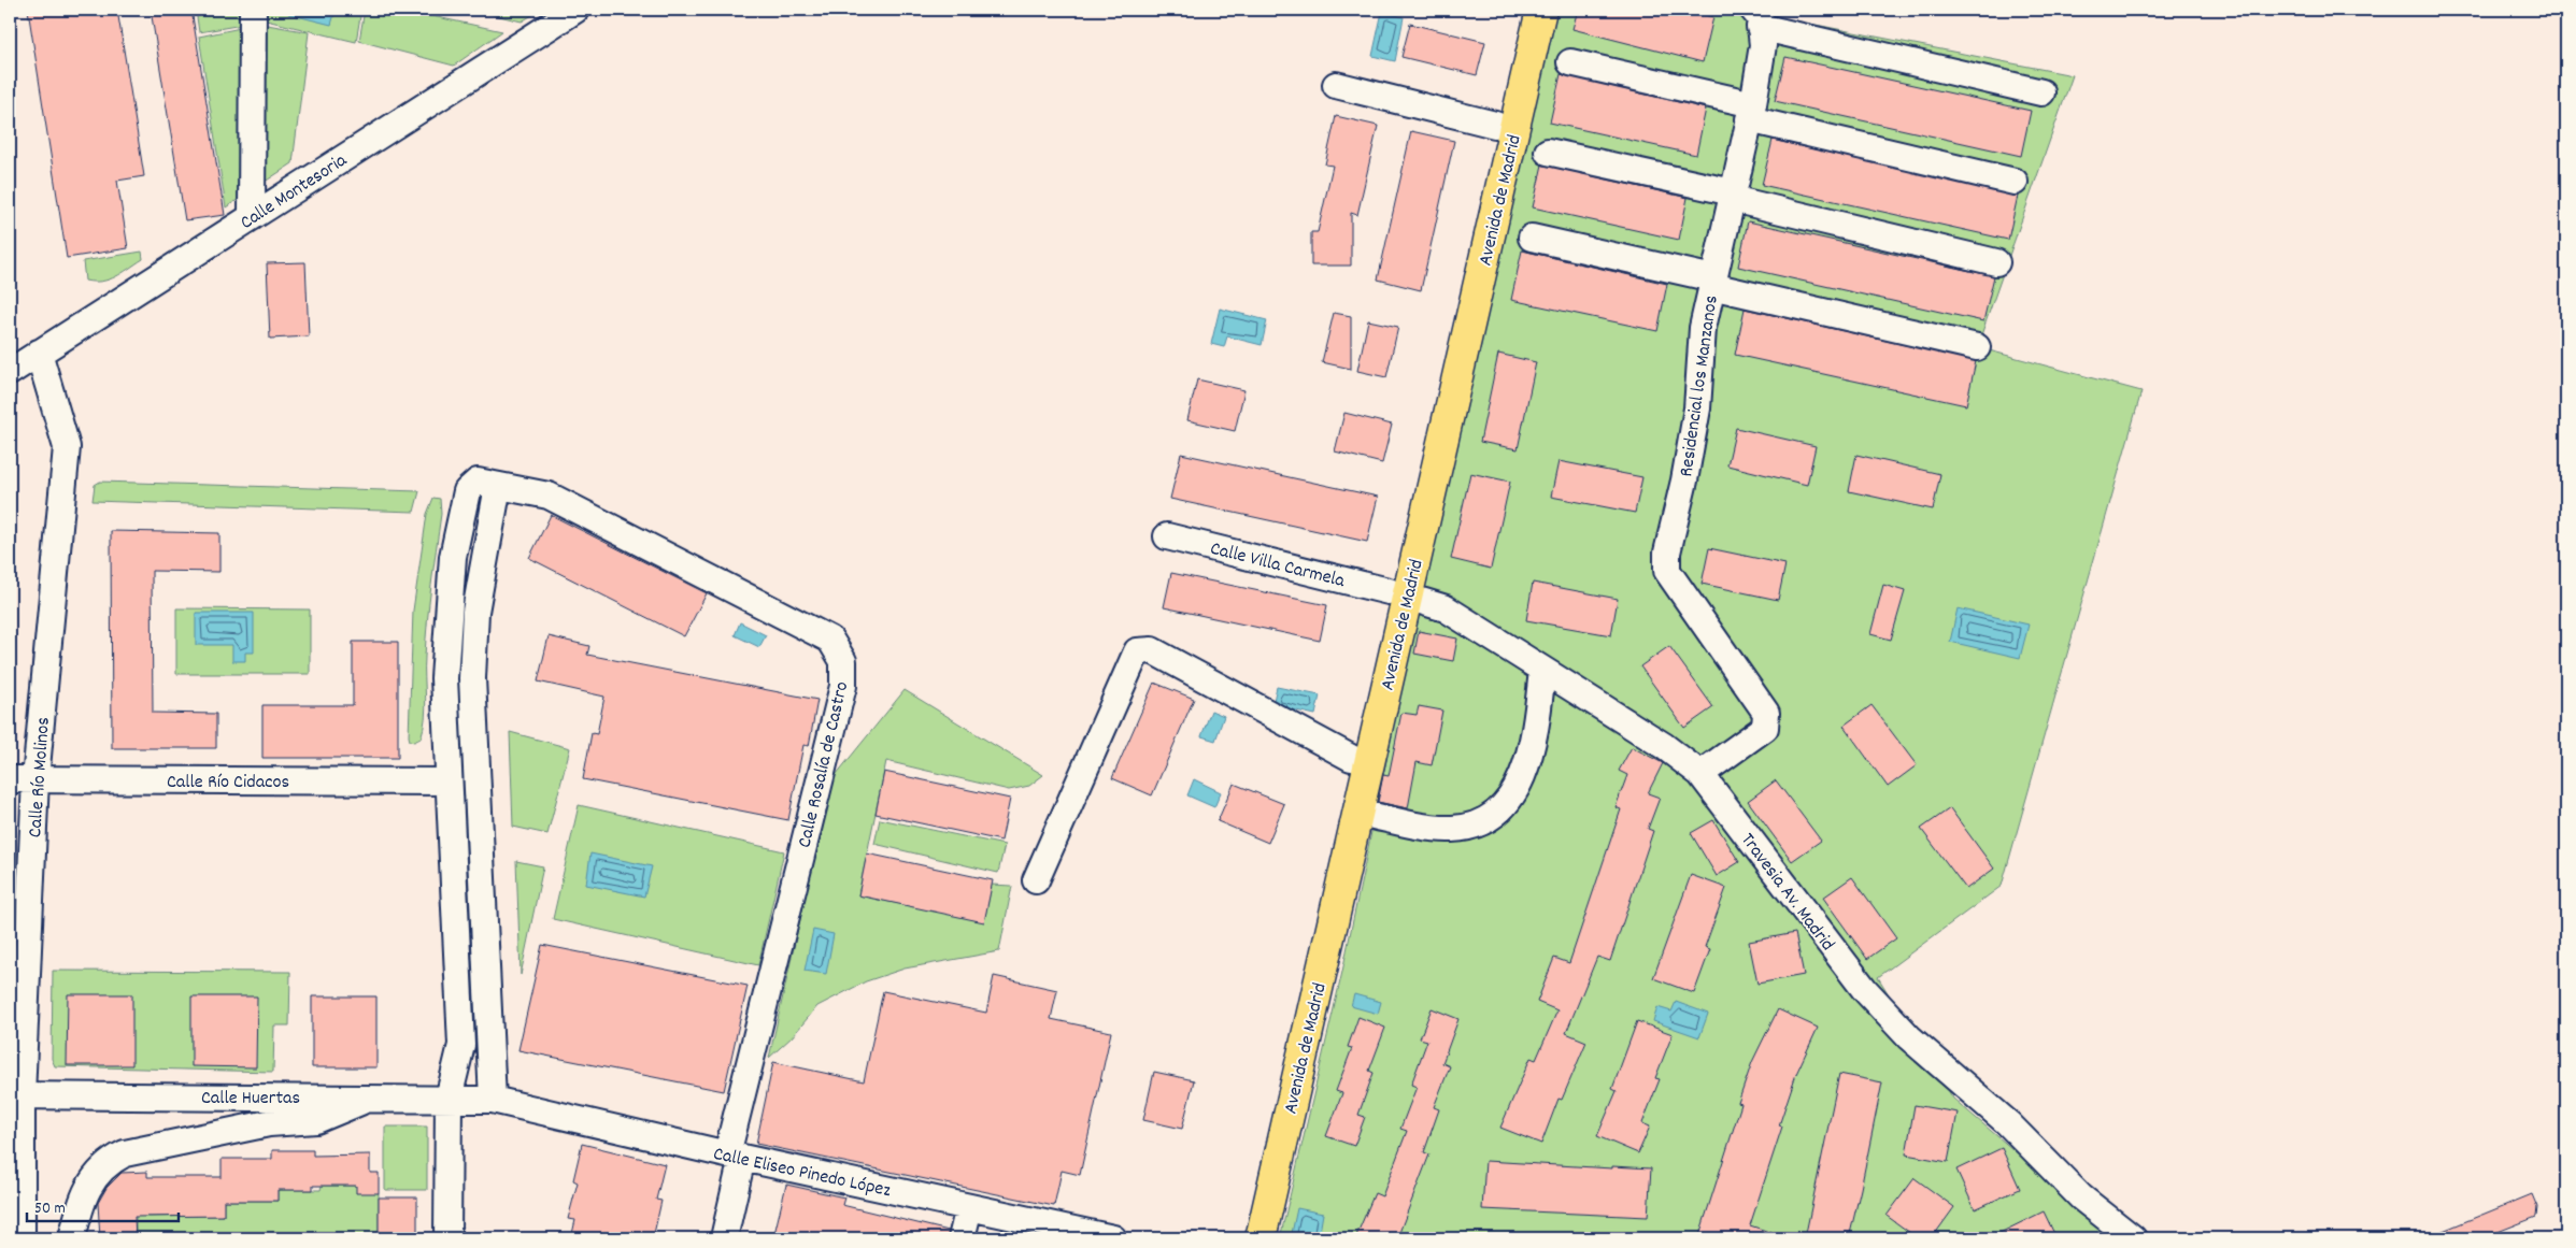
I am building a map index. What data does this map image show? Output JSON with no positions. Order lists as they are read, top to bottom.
{
  "streets": {
    "main road": ["Avenida de Madrid"],
    "street": [
      "Calle Montesoria",
      "Residencial los Manzanos",
      "Calle Villa Carmela",
      "Calle Rosalía de Castro",
      "Calle Río Molinos",
      "Calle Río Cidacos",
      "Travesia Av. Madrid",
      "Calle Huertas",
      "Calle Eliseo Pinedo López"
    ]
  },
  "crossings": [
    ["Calle Montesoria", "Calle Río Molinos"],
    ["Avenida de Madrid", "Calle Villa Carmela"],
    ["Avenida de Madrid", "Travesia Av. Madrid"],
    ["Residencial los Manzanos", "Travesia Av. Madrid"],
    ["Calle Villa Carmela", "Travesia Av. Madrid"],
    ["Calle Rosalía de Castro", "Calle Río Cidacos"],
    ["Calle Rosalía de Castro", "Calle Eliseo Pinedo López"],
    ["Calle Río Molinos", "Calle Río Cidacos"],
    ["Calle Río Molinos", "Calle Huertas"],
    ["Calle Huertas", "Calle Eliseo Pinedo López"]
  ],
  "scale_bar": "50 m"
}
